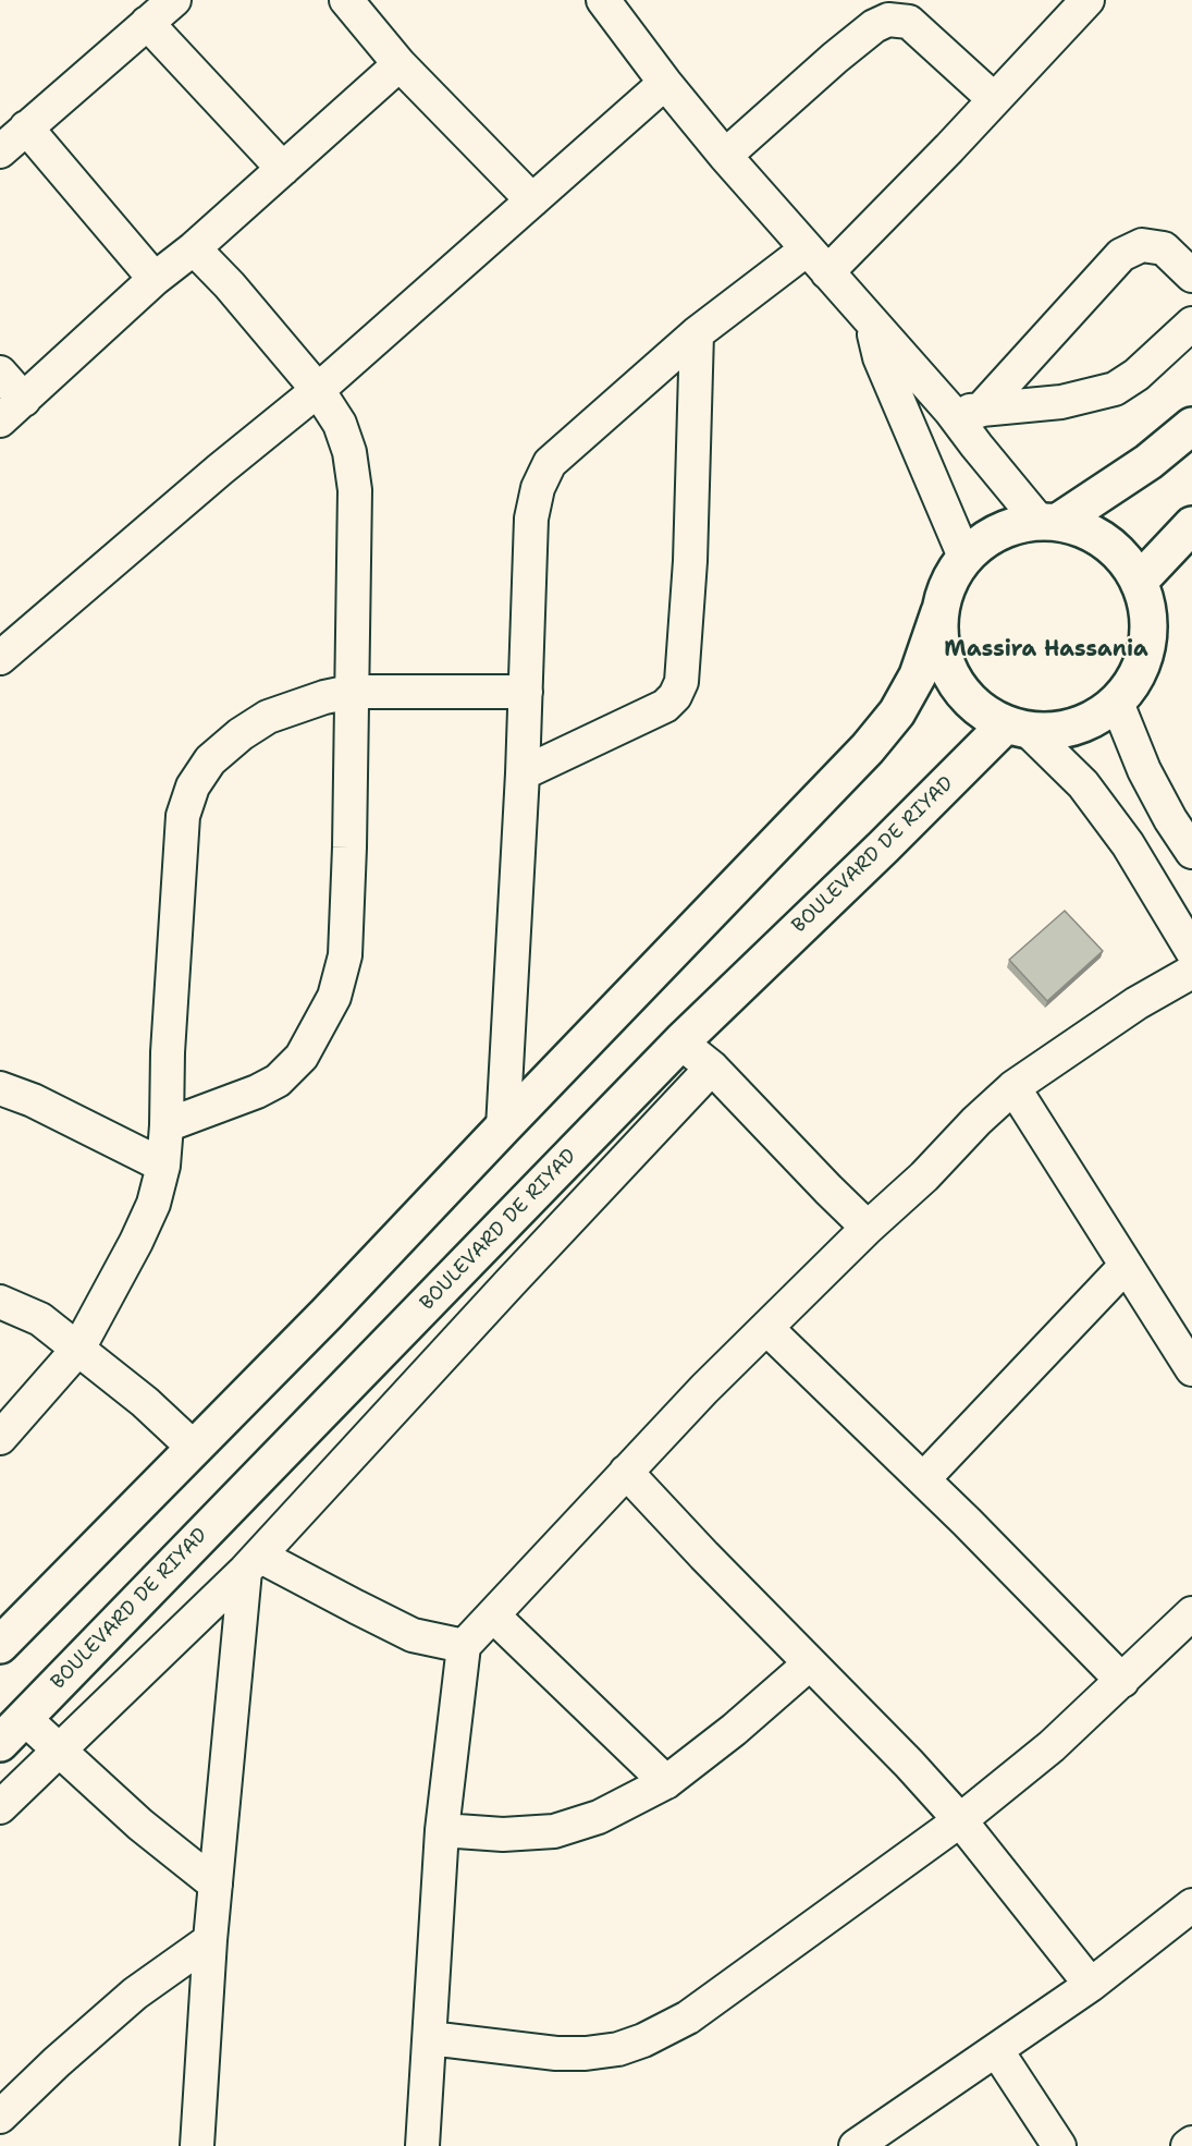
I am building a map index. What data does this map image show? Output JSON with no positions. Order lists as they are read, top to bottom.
{
  "streets": {
    "main road": ["BOULEVARD DE RIYAD"]
  },
  "districts": ["Massira Hassania"]
}
